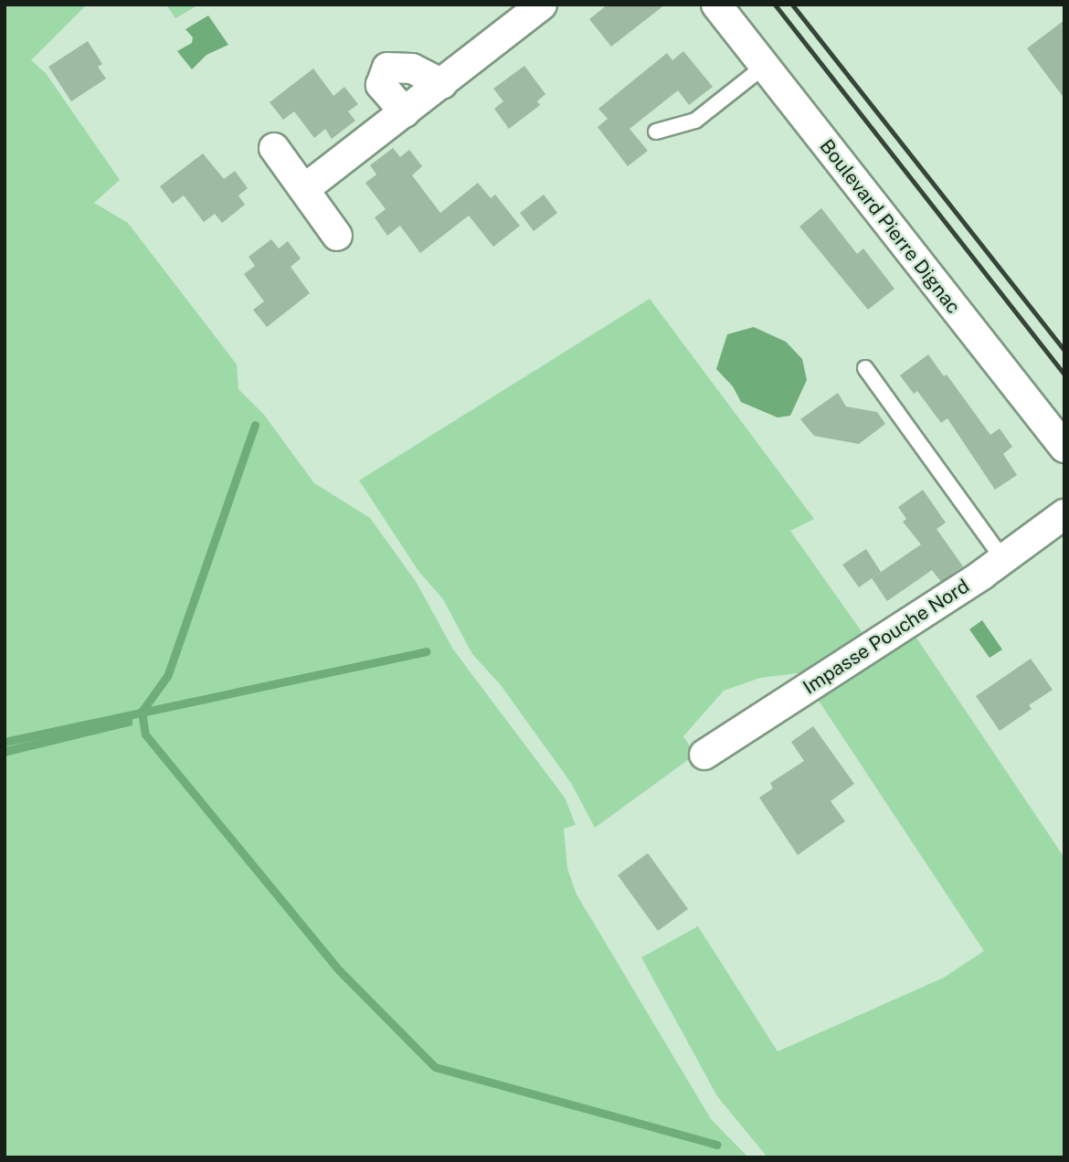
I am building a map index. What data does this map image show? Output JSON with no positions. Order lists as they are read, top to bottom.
{
  "streets": {
    "street": ["Boulevard Pierre Dignac", "Impasse Pouche Nord"]
  }
}
